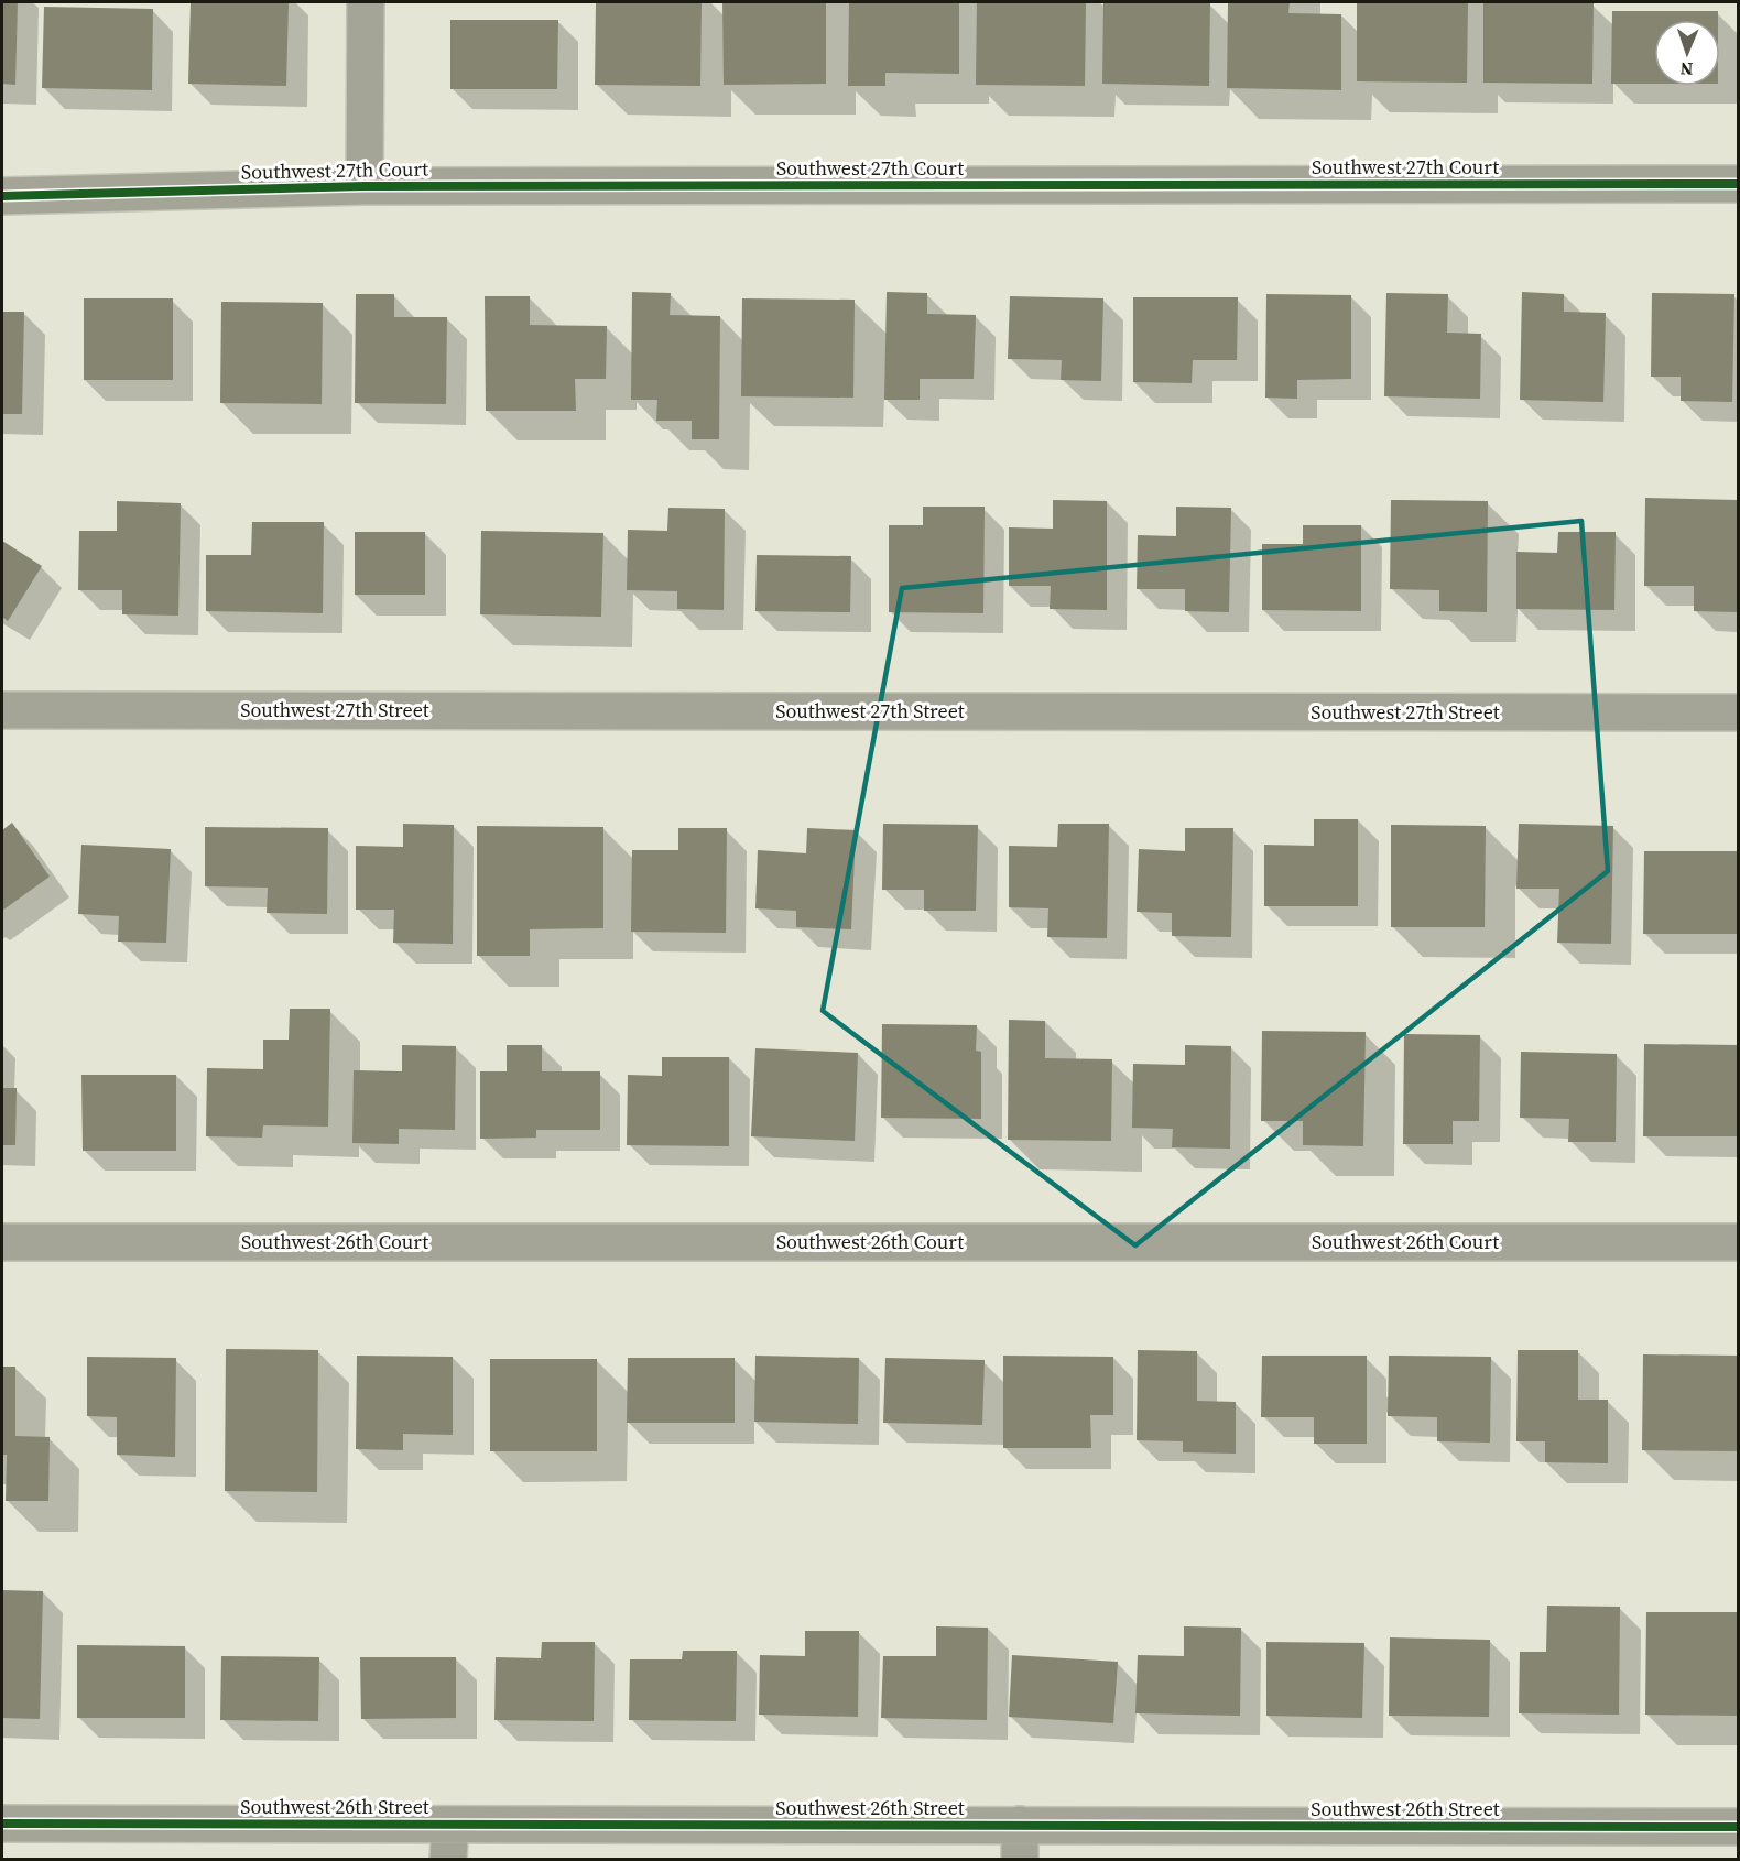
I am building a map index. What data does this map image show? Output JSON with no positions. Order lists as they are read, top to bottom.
{
  "streets": {
    "street": [
      "Southwest 27th Court",
      "Southwest 27th Street",
      "Southwest 26th Court",
      "Southwest 26th Street"
    ]
  },
  "north": "bottom"
}
